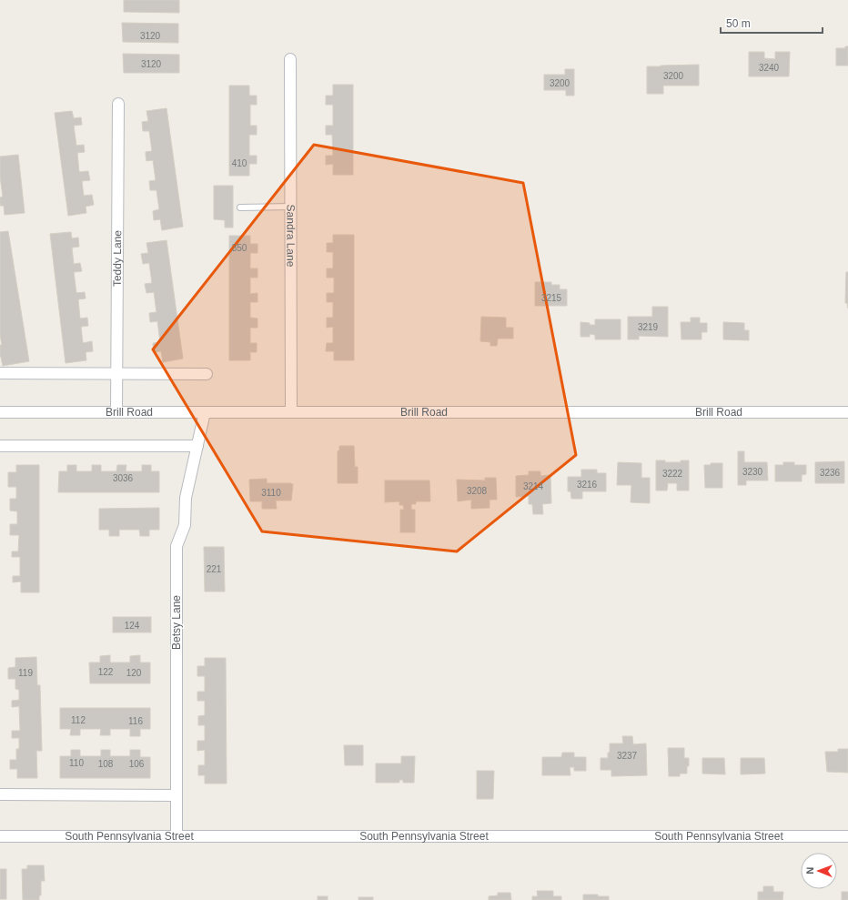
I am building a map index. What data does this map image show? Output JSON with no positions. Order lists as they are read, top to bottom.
{
  "streets": {
    "street": [
      "Sandra Lane",
      "Teddy Lane",
      "Brill Road",
      "Betsy Lane",
      "South Pennsylvania Street"
    ]
  },
  "crossings": [
    ["Sandra Lane", "Brill Road"],
    ["Teddy Lane", "Brill Road"],
    ["Brill Road", "Betsy Lane"],
    ["Betsy Lane", "South Pennsylvania Street"]
  ],
  "house_numbers": [
    "3120",
    "3120",
    "3240",
    "3200",
    "3200",
    "410",
    "350",
    "3215",
    "3219",
    "3230",
    "3236",
    "3222",
    "3036",
    "3216",
    "3214",
    "3208",
    "3110",
    "221",
    "124",
    "122",
    "119",
    "120",
    "112",
    "116",
    "3237",
    "110",
    "108",
    "106"
  ],
  "scale_bar": "50 m",
  "north": "left"
}
